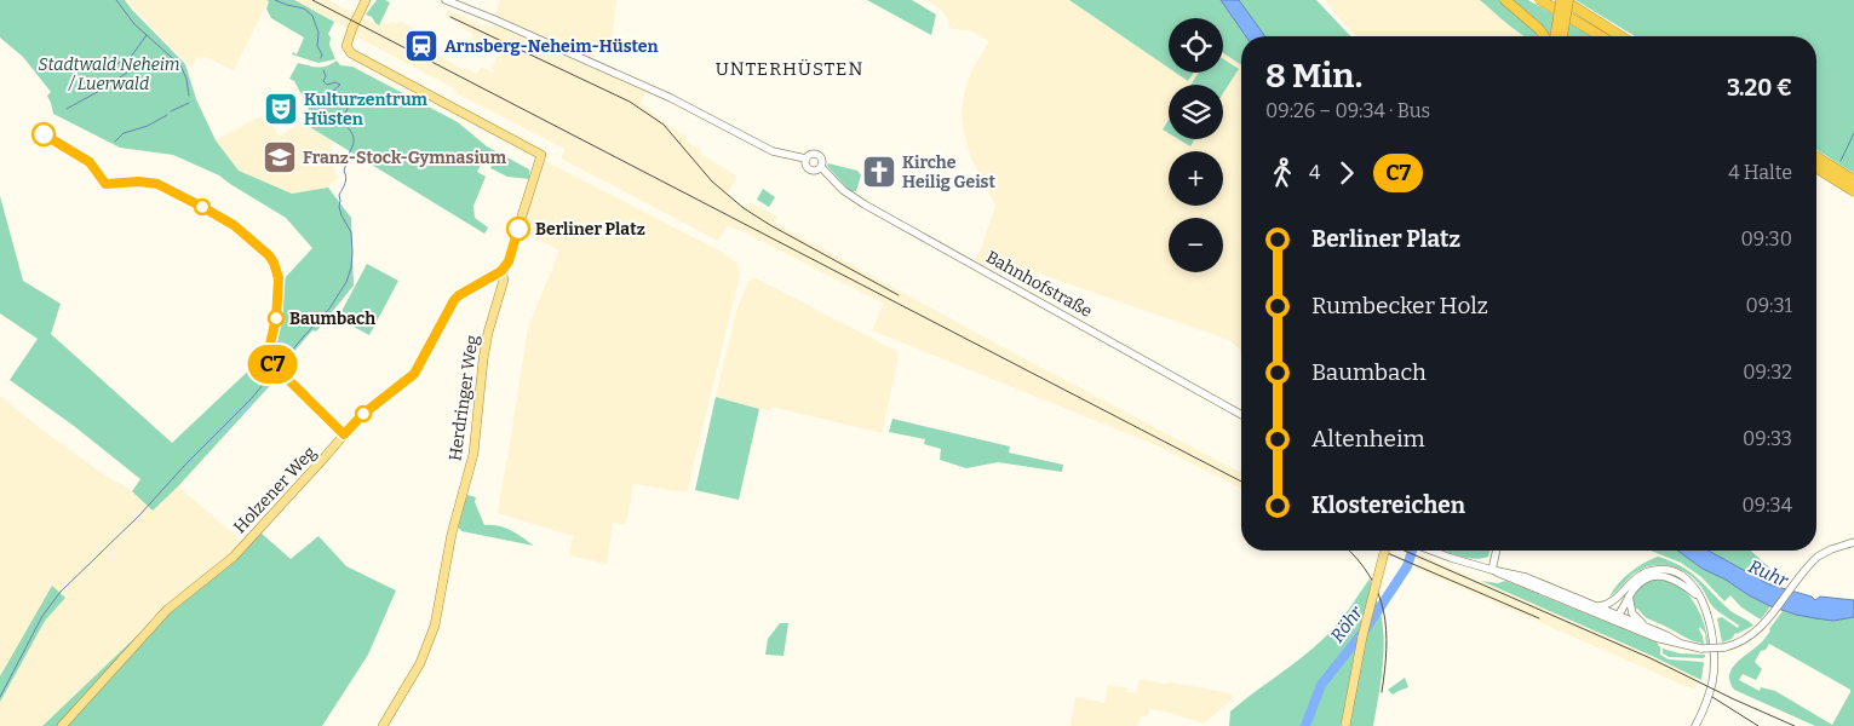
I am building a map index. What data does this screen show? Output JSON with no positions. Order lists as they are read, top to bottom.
{
  "streets": {
    "main road": ["Herdringer Weg", "Holzener Weg"],
    "street": ["Bahnhofstraße"]
  },
  "crossings": [
    ["Herdringer Weg", "Holzener Weg"]
  ],
  "districts": ["UNTERHÜSTEN"],
  "water": ["Ruhr", "Röhr"],
  "parks": ["Stadtwald Neheim / Luerwald"],
  "places": {
    "station": ["Arnsberg-Neheim-Hüsten"],
    "theatre": ["Kulturzentrum Hüsten"],
    "school or university": ["Franz-Stock-Gymnasium"],
    "church": ["Kirche Heilig Geist"],
    "other": ["Berliner Platz", "Baumbach"]
  },
  "lines": ["bus line C7"],
  "page": {
    "on_map": "C7",
    "map_buttons": ["+", "−"],
    "heading": ["8 Min.", "09:26 – 09:34 · Bus", "3.20 €"],
    "legs": ["4", "C7", "4 Halte"],
    "list": [
      {
        "name": "Berliner Platz",
        "value": "09:30"
      },
      {
        "name": "Rumbecker Holz",
        "value": "09:31"
      },
      {
        "name": "Baumbach",
        "value": "09:32"
      },
      {
        "name": "Altenheim",
        "value": "09:33"
      },
      {
        "name": "Klostereichen",
        "value": "09:34"
      }
    ]
  }
}
